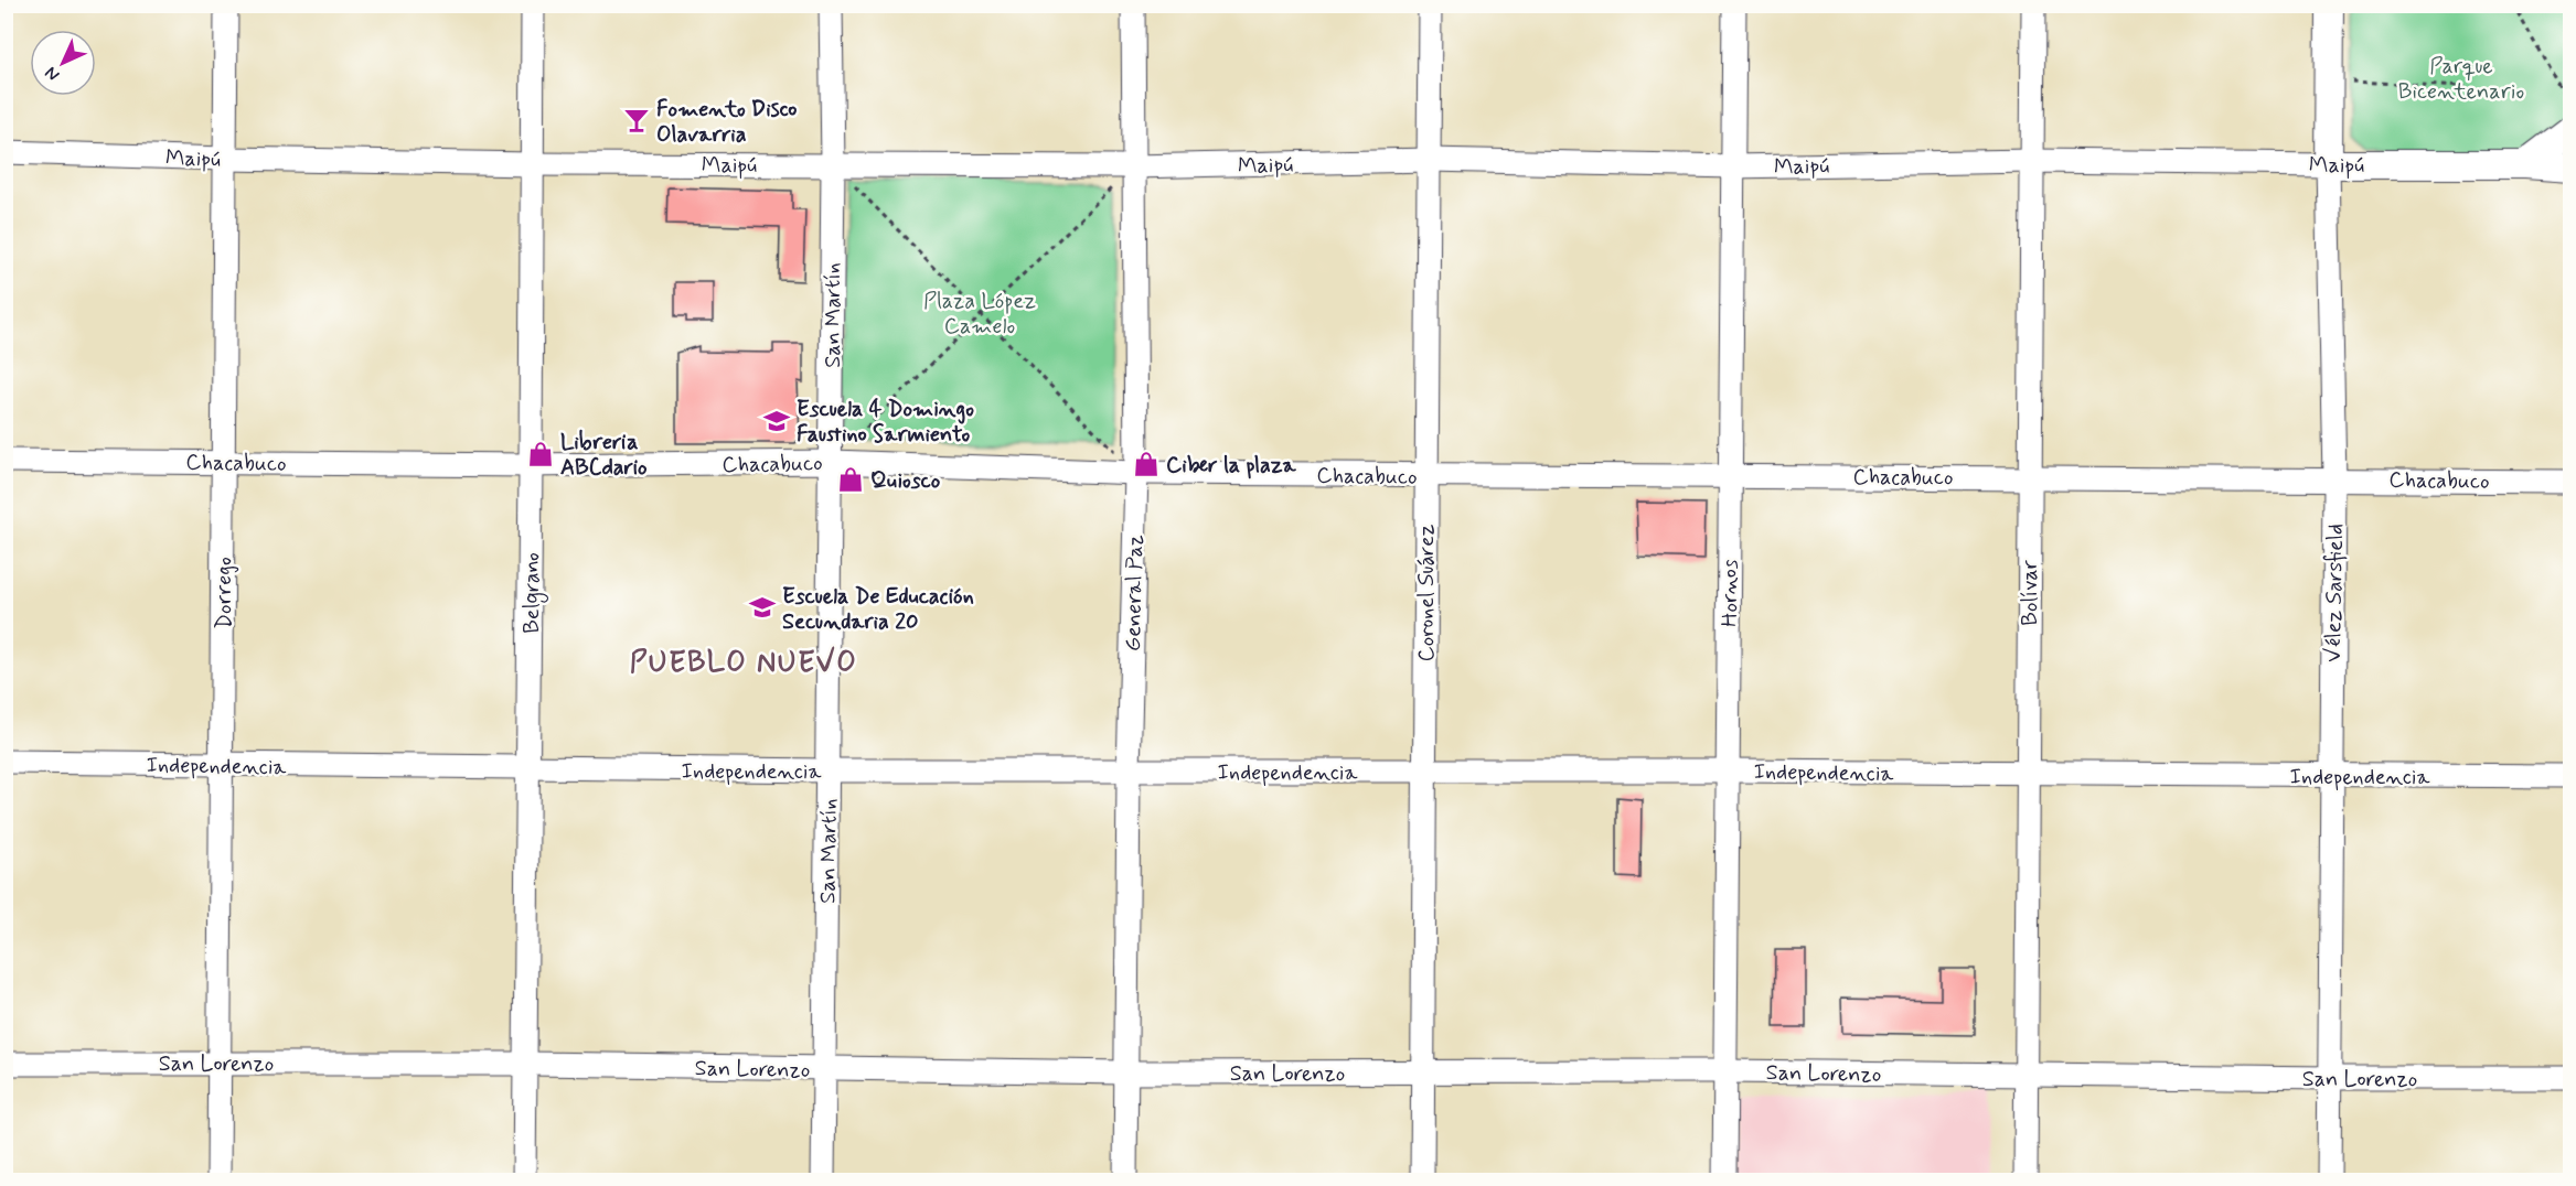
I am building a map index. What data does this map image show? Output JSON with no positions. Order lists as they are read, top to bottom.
{
  "streets": {
    "street": [
      "Maipú",
      "San Martín",
      "Chacabuco",
      "Dorrego",
      "Belgrano",
      "General Paz",
      "Coronel Suárez",
      "Hornos",
      "Bolívar",
      "Vélez Sarsfield",
      "Independencia",
      "San Lorenzo"
    ]
  },
  "crossings": [
    ["Maipú", "San Martín"],
    ["Maipú", "Dorrego"],
    ["Maipú", "Belgrano"],
    ["Maipú", "General Paz"],
    ["Maipú", "Coronel Suárez"],
    ["Maipú", "Hornos"],
    ["Maipú", "Bolívar"],
    ["Maipú", "Vélez Sarsfield"],
    ["San Martín", "Chacabuco"],
    ["San Martín", "Independencia"],
    ["San Martín", "San Lorenzo"],
    ["Chacabuco", "Dorrego"],
    ["Chacabuco", "Belgrano"],
    ["Chacabuco", "General Paz"],
    ["Chacabuco", "Coronel Suárez"],
    ["Chacabuco", "Hornos"],
    ["Chacabuco", "Bolívar"],
    ["Chacabuco", "Vélez Sarsfield"],
    ["Dorrego", "Independencia"],
    ["Dorrego", "San Lorenzo"],
    ["Belgrano", "Independencia"],
    ["Belgrano", "San Lorenzo"],
    ["General Paz", "Independencia"],
    ["General Paz", "San Lorenzo"],
    ["Coronel Suárez", "Independencia"],
    ["Coronel Suárez", "San Lorenzo"],
    ["Hornos", "Independencia"],
    ["Hornos", "San Lorenzo"],
    ["Bolívar", "Independencia"],
    ["Bolívar", "San Lorenzo"],
    ["Vélez Sarsfield", "Independencia"],
    ["Vélez Sarsfield", "San Lorenzo"]
  ],
  "districts": ["PUEBLO NUEVO"],
  "parks": ["Parque Bicentenario", "Plaza López Camelo"],
  "places": {
    "bar": ["Fomento Disco Olavarria"],
    "school or university": ["Escuela 4 Domingo Faustino Sarmiento", "Escuela De Educación Secundaria 20"],
    "shop": ["Libreria ABCdario", "Ciber la plaza", "Quiosco"]
  },
  "north": "bottom left"
}
